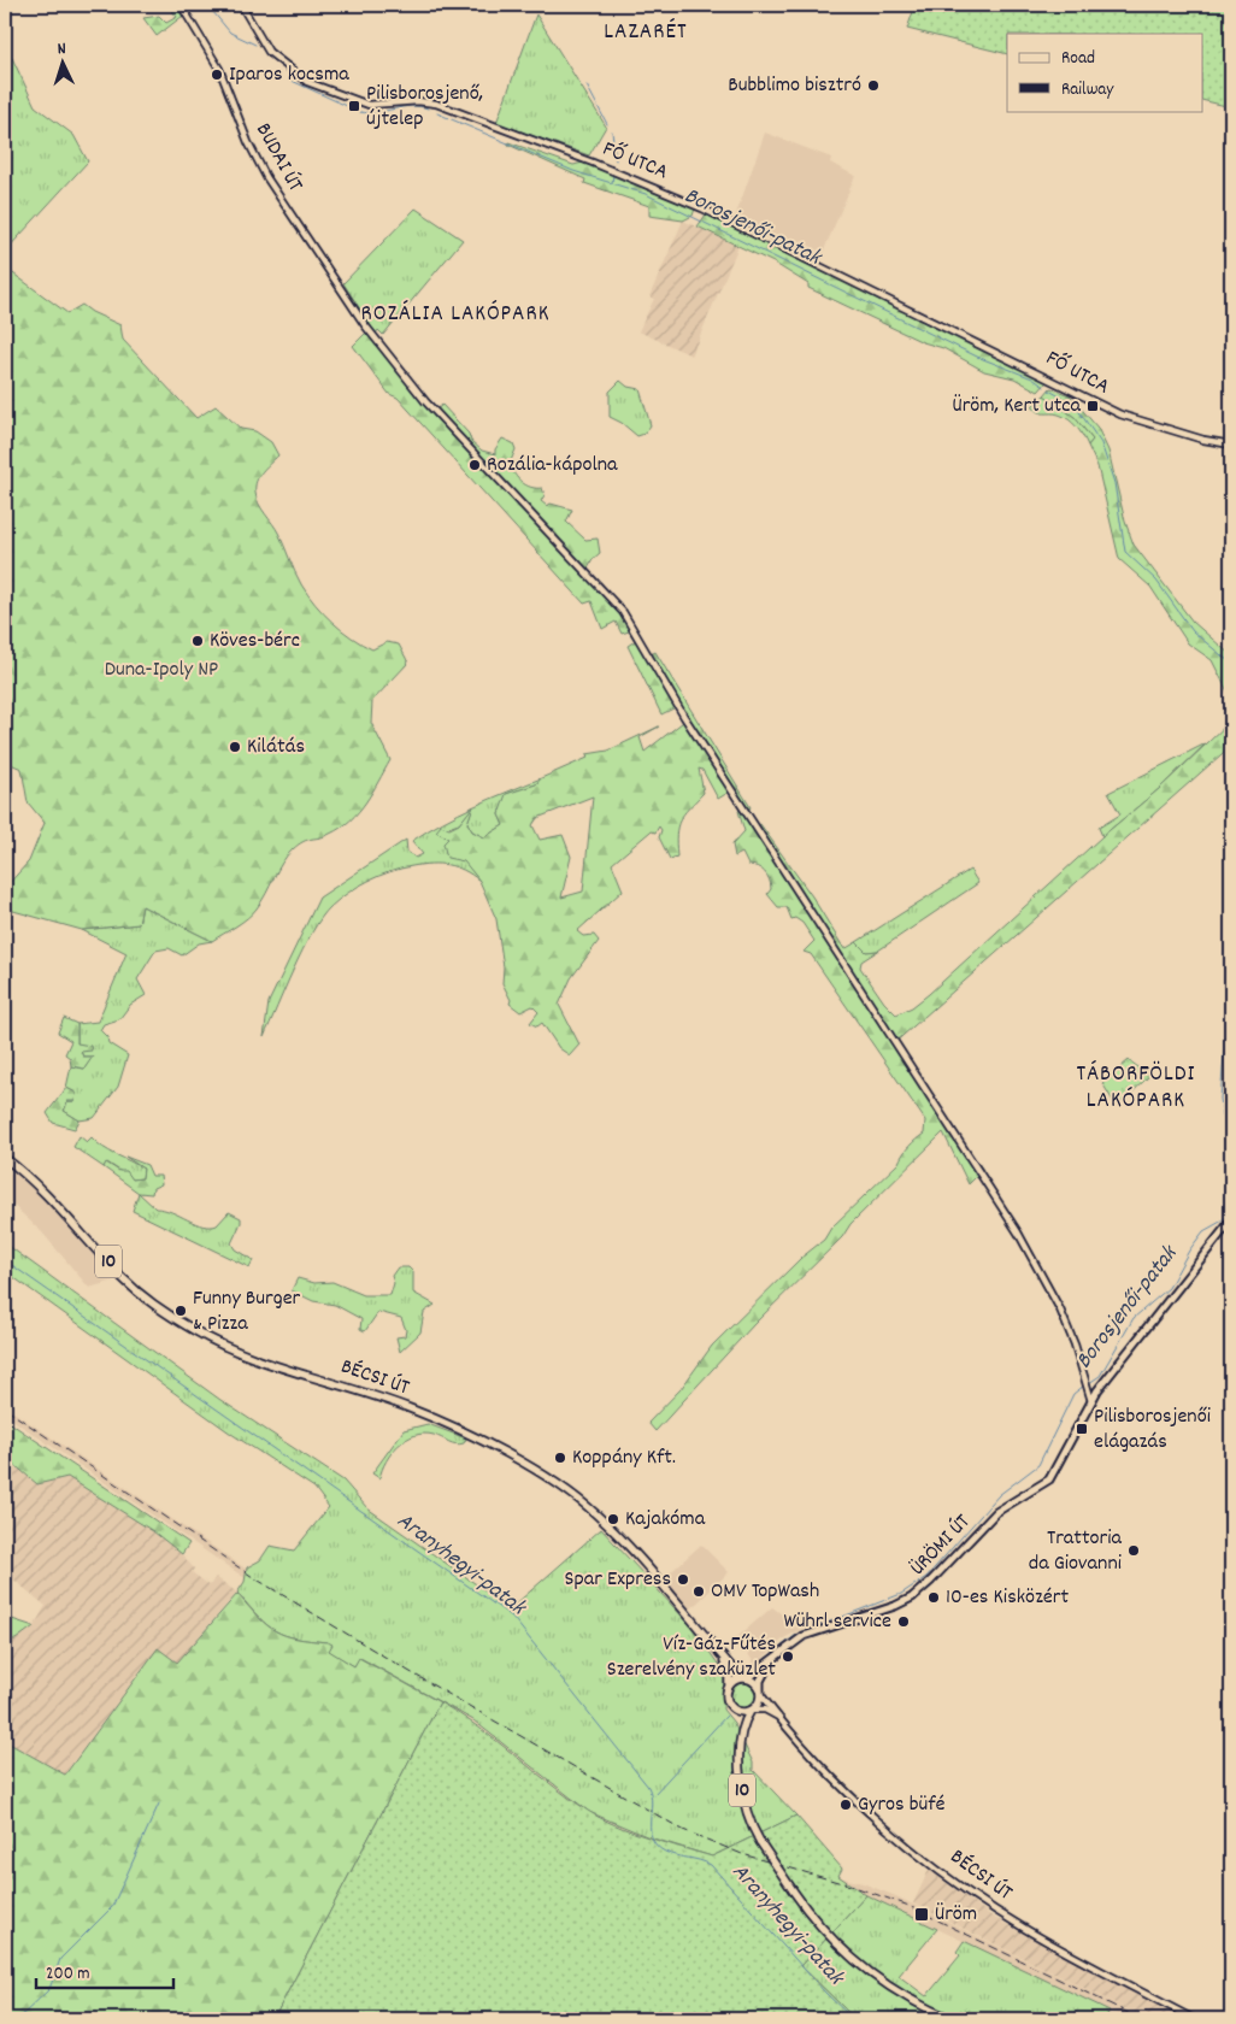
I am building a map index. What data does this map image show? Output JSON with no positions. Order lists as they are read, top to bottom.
{
  "streets": {
    "main road": ["10", "BÉCSI ÚT", "ÜRÖMI ÚT"],
    "street": ["BUDAI ÚT", "FŐ UTCA"]
  },
  "crossings": [
    ["BUDAI ÚT", "ÜRÖMI ÚT"],
    ["10", "BÉCSI ÚT"],
    ["10", "ÜRÖMI ÚT"],
    ["BÉCSI ÚT", "ÜRÖMI ÚT"]
  ],
  "districts": ["LAZARÉT", "ROZÁLIA LAKÓPARK", "TÁBORFÖLDI LAKÓPARK"],
  "water": ["Borosjenői-patak", "Aranyhegyi-patak"],
  "parks": ["Duna-Ipoly NP"],
  "places": {
    "other": [
      "Iparos kocsma",
      "Bubblimo bisztró",
      "Rozália-kápolna",
      "Köves-bérc",
      "Kilátás",
      "Funny Burger & Pizza",
      "Koppány Kft.",
      "Kajakóma",
      "Trattoria da Giovanni",
      "Spar Express",
      "OMV TopWash",
      "10-es Kisközért",
      "Wührl service",
      "Víz-Gáz-Fűtés Szerelvény szaküzlet",
      "Gyros büfé"
    ],
    "transit": [
      "Pilisborosjenő, újtelep",
      "Üröm, Kert utca",
      "Pilisborosjenői elágazás",
      "Üröm"
    ]
  },
  "legend": ["Road", "Railway"],
  "scale_bar": "200 m",
  "north": "top"
}
